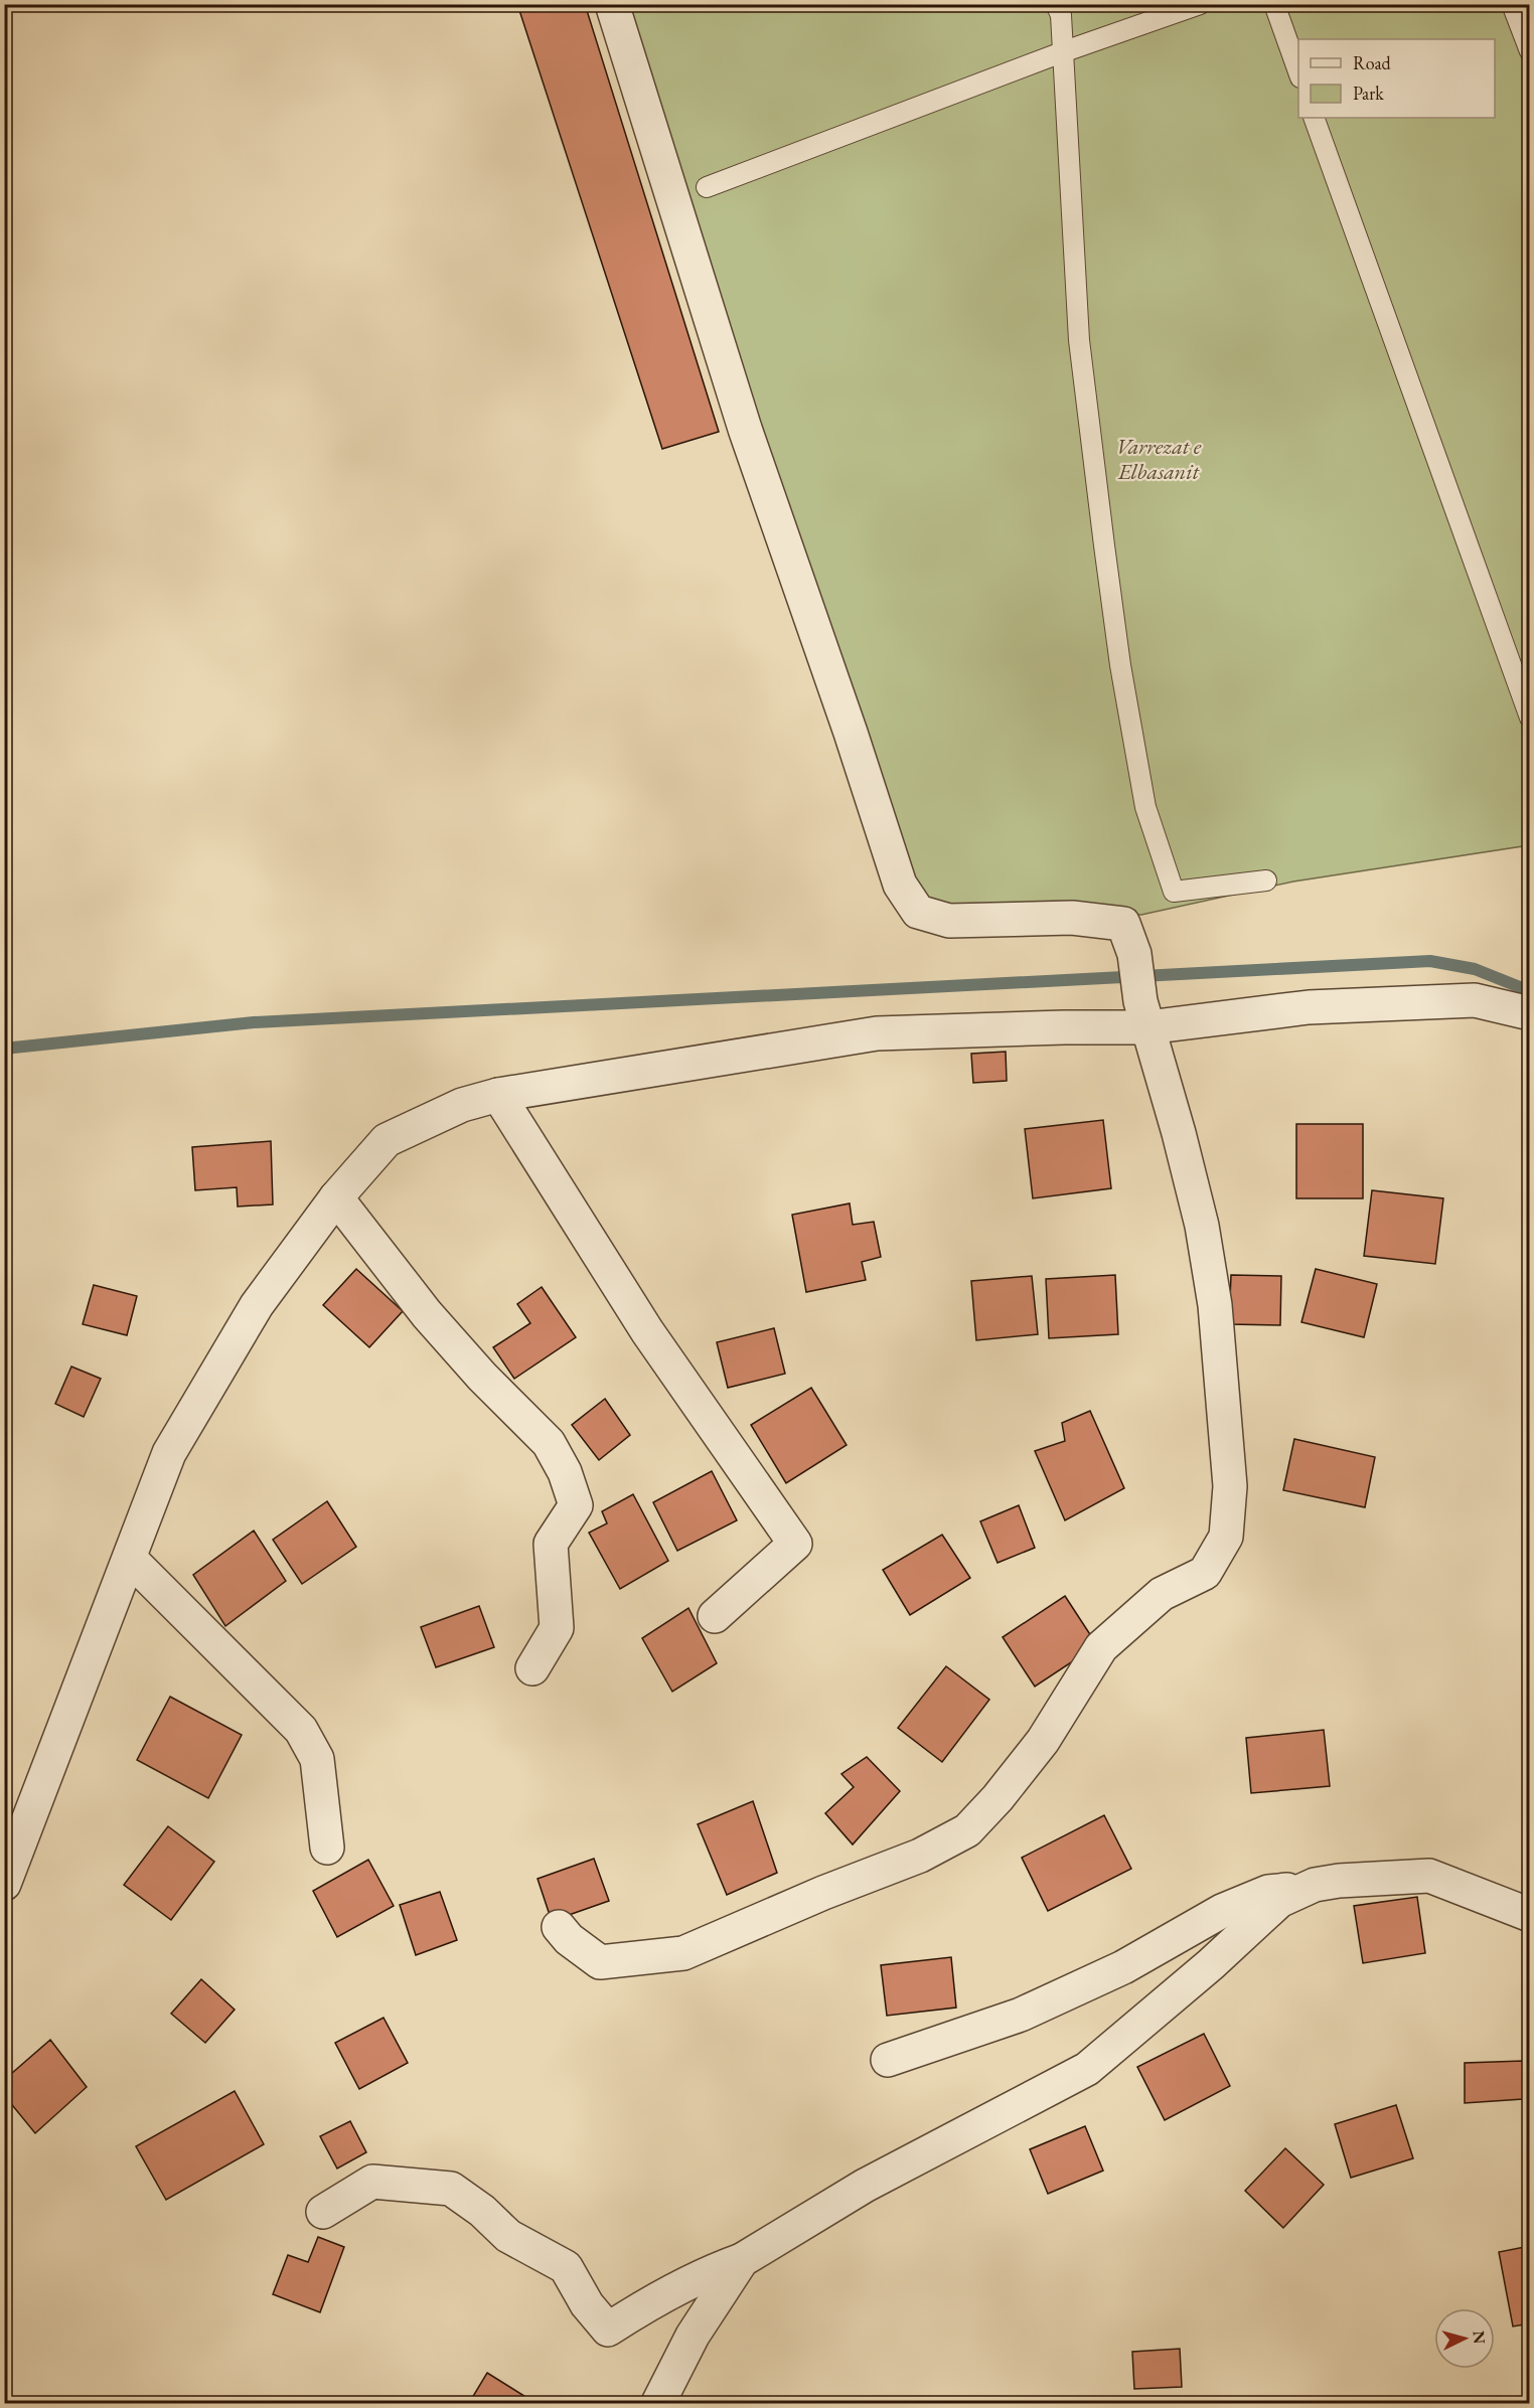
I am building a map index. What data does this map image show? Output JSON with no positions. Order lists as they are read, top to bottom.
{
  "parks": ["Varrezat e Elbasanit"],
  "legend": ["Road", "Park"],
  "north": "right"
}
